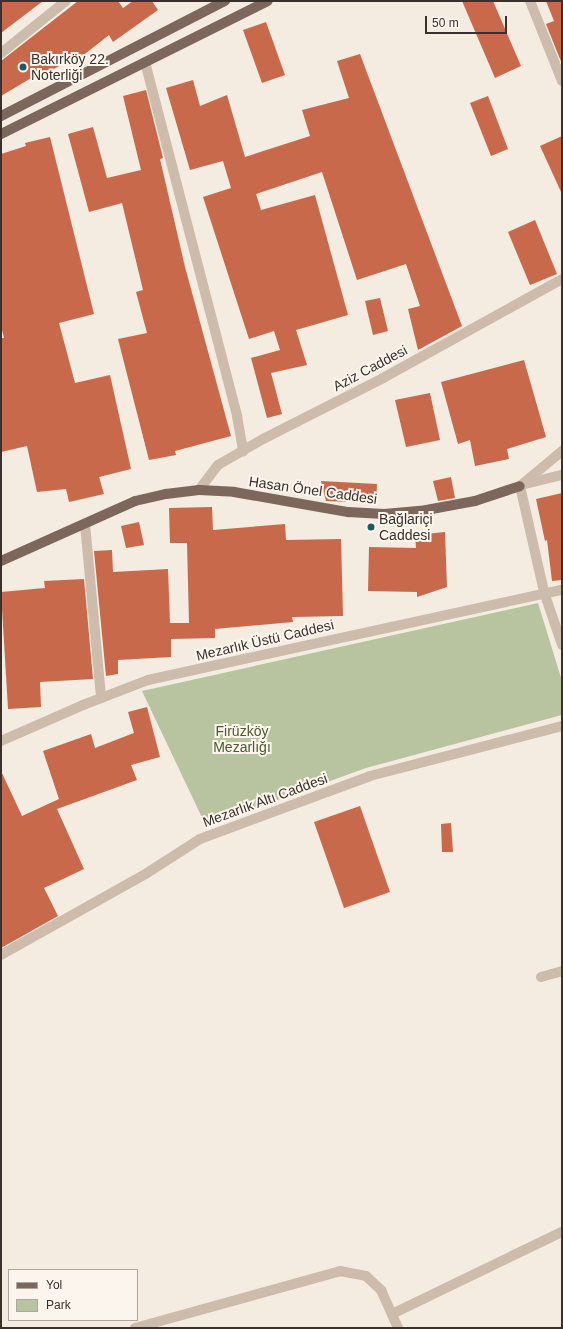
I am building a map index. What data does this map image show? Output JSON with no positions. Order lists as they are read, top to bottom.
{
  "streets": {
    "main road": ["Hasan Önel Caddesi"],
    "street": ["Aziz Caddesi", "Mezarlık Üstü Caddesi", "Mezarlık Altı Caddesi"]
  },
  "crossings": [
    ["Aziz Caddesi", "Hasan Önel Caddesi"]
  ],
  "parks": ["Firüzköy Mezarlığı"],
  "places": ["Bakırköy 22. Noterliği", "Bağlariçi Caddesi"],
  "legend": ["Yol", "Park"],
  "scale_bar": "50 m"
}
